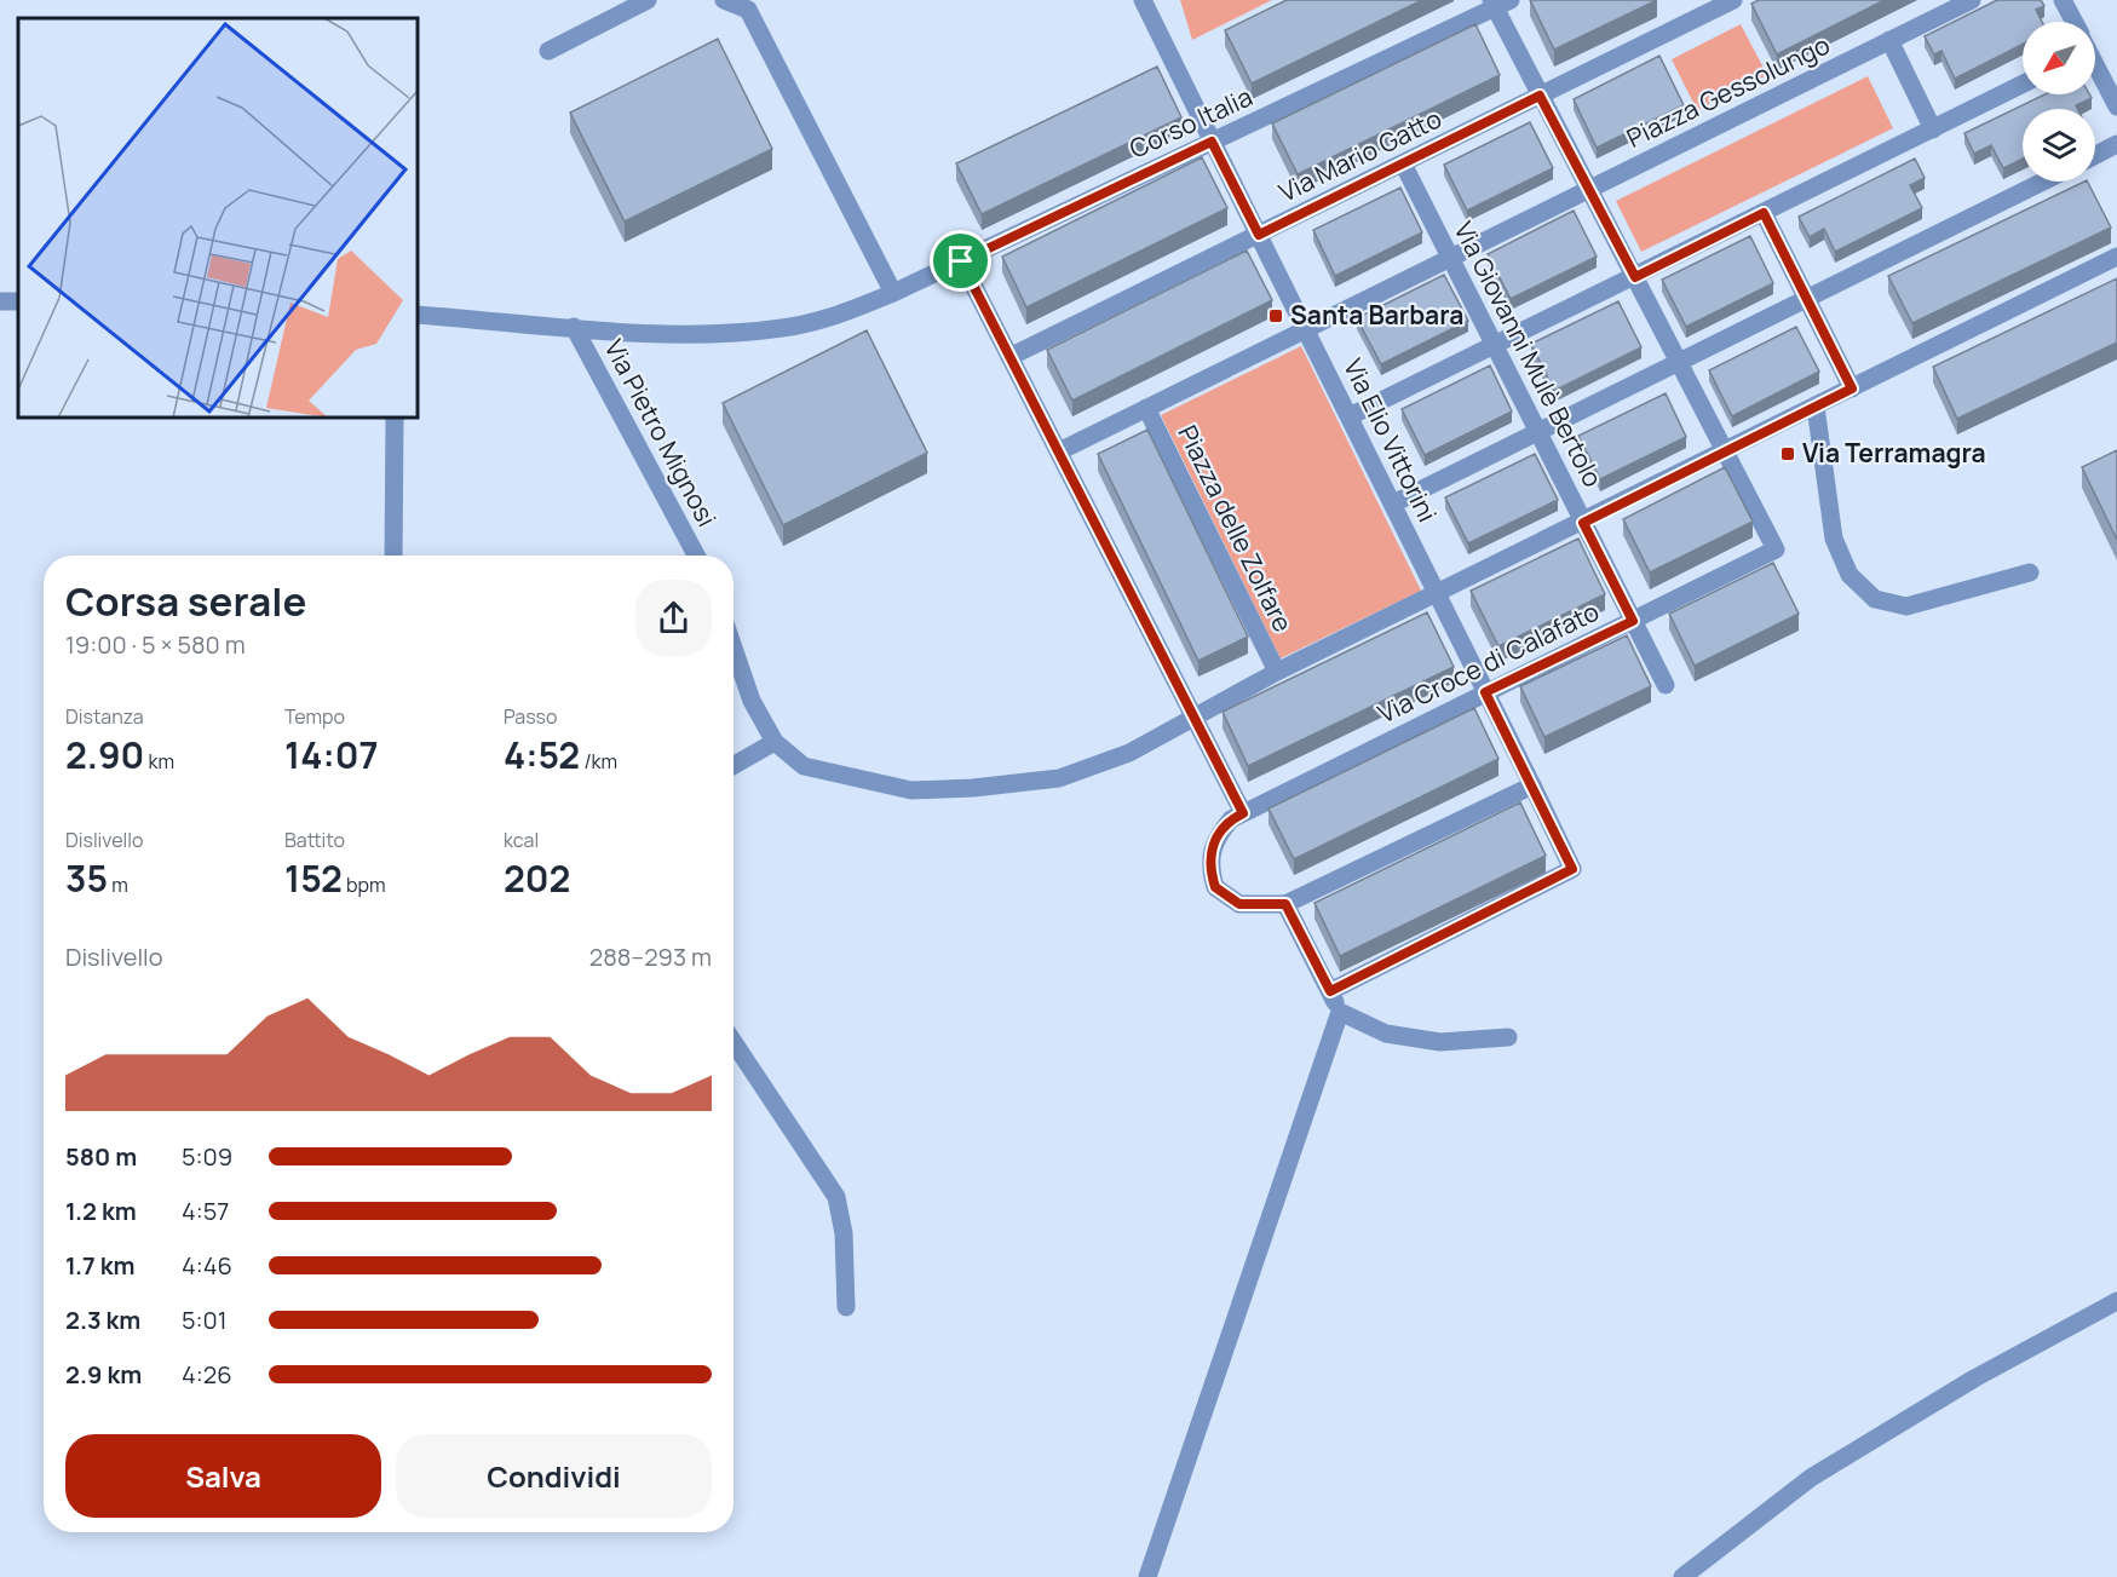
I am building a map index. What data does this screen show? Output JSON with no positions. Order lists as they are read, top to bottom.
{
  "streets": {
    "street": [
      "Piazza Gessolungo",
      "Corso Italia",
      "Via Mario Gatto",
      "Via Giovanni Mulè Bertolo",
      "Via Pietro Mignosi",
      "Via Elio Vittorini",
      "Piazza delle Zolfare",
      "Via Croce di Calafato"
    ]
  },
  "crossings": [
    ["Piazza Gessolungo", "Via Giovanni Mulè Bertolo"],
    ["Piazza Gessolungo", "Piazza delle Zolfare"],
    ["Corso Italia", "Via Pietro Mignosi"],
    ["Corso Italia", "Via Elio Vittorini"],
    ["Via Mario Gatto", "Via Giovanni Mulè Bertolo"],
    ["Via Mario Gatto", "Via Elio Vittorini"],
    ["Via Giovanni Mulè Bertolo", "Piazza delle Zolfare"],
    ["Via Giovanni Mulè Bertolo", "Via Croce di Calafato"],
    ["Via Elio Vittorini", "Piazza delle Zolfare"],
    ["Via Elio Vittorini", "Via Croce di Calafato"]
  ],
  "places": {
    "transit": ["Santa Barbara", "Via Terramagra"]
  },
  "north": "bottom left",
  "page": {
    "heading": ["Corsa serale", "19:00 · 5 × 580 m"],
    "stats": [
      ["Distanza", "2.90 km"],
      ["Tempo", "14:07"],
      ["Passo", "4:52 /km"],
      ["Dislivello", "35 m"],
      ["Battito", "152 bpm"],
      ["kcal", "202"]
    ],
    "chart": ["Dislivello", "288–293 m"],
    "list": [
      {
        "name": "580 m",
        "note": "5:09"
      },
      {
        "name": "1.2 km",
        "note": "4:57"
      },
      {
        "name": "1.7 km",
        "note": "4:46"
      },
      {
        "name": "2.3 km",
        "note": "5:01"
      },
      {
        "name": "2.9 km",
        "note": "4:26"
      }
    ],
    "buttons": ["Salva", "Condividi"]
  }
}
